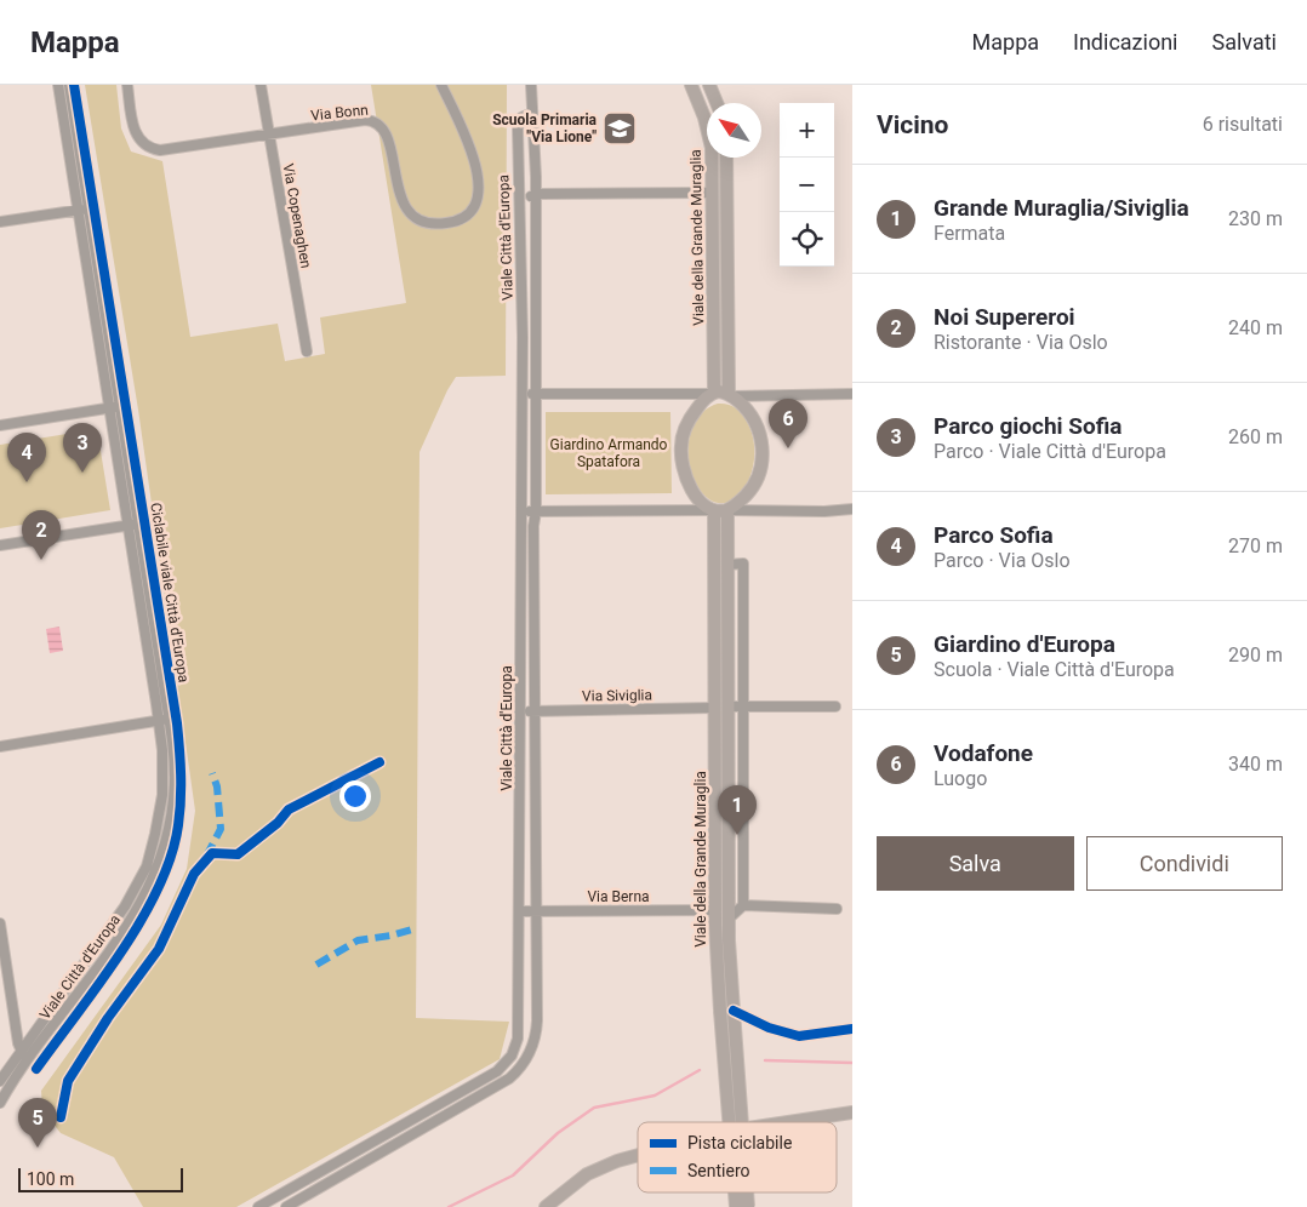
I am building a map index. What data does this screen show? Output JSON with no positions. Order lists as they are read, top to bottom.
{
  "streets": {
    "street": [
      "Via Bonn",
      "Via Copenaghen",
      "Viale Città d'Europa",
      "Viale della Grande Muraglia",
      "Via Siviglia",
      "Via Berna"
    ],
    "cycle path": ["Ciclabile viale Città d'Europa"]
  },
  "crossings": [
    ["Via Bonn", "Via Copenaghen"],
    ["Viale Città d'Europa", "Via Siviglia"],
    ["Viale Città d'Europa", "Via Berna"],
    ["Viale della Grande Muraglia", "Via Siviglia"],
    ["Viale della Grande Muraglia", "Via Berna"]
  ],
  "parks": ["Giardino Armando Spatafora"],
  "places": {
    "school or university": ["Scuola Primaria \"Via Lione\""]
  },
  "legend": ["Pista ciclabile", "Sentiero"],
  "scale_bar": "100 m",
  "north": "top left",
  "page": {
    "header": "Mappa",
    "nav": ["Mappa", "Indicazioni", "Salvati"],
    "heading": ["Vicino", "6 risultati"],
    "map_buttons": ["+", "−"],
    "list": [
      {
        "mark": "1",
        "name": "Grande Muraglia/Siviglia",
        "note": "Fermata",
        "value": "230 m"
      },
      {
        "mark": "2",
        "name": "Noi Supereroi",
        "note": "Ristorante · Via Oslo",
        "value": "240 m"
      },
      {
        "mark": "3",
        "name": "Parco giochi Sofia",
        "note": "Parco · Viale Città d'Europa",
        "value": "260 m"
      },
      {
        "mark": "4",
        "name": "Parco Sofia",
        "note": "Parco · Via Oslo",
        "value": "270 m"
      },
      {
        "mark": "5",
        "name": "Giardino d'Europa",
        "note": "Scuola · Viale Città d'Europa",
        "value": "290 m"
      },
      {
        "mark": "6",
        "name": "Vodafone",
        "note": "Luogo",
        "value": "340 m"
      }
    ],
    "pins": [
      "6",
      "3",
      "4",
      "2",
      "1",
      "5"
    ],
    "buttons": ["Salva", "Condividi"],
    "scale": "100 m"
  }
}
